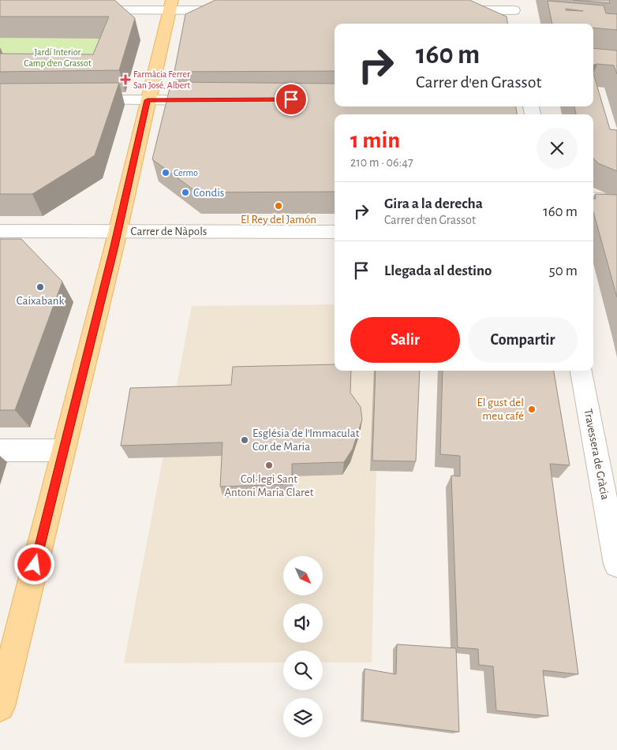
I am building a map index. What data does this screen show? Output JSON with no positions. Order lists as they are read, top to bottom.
{
  "streets": {
    "street": ["Carrer de Nàpols", "Travessera de Gràcia"]
  },
  "parks": ["Jardí Interior Camp d'en Grassot"],
  "places": {
    "health": ["Farmàcia Ferrer San José, Albert"],
    "other": [
      "Cermo",
      "Condis",
      "El Rey del Jamón",
      "Caixabank",
      "El gust del meu café",
      "Església de l'Immaculat Cor de Maria",
      "Col·legi Sant Antoni Maria Claret"
    ]
  },
  "north": "bottom right",
  "page": {
    "turn": ["160 m", "Carrer d'en Grassot"],
    "heading": ["1 min", "210 m · 06:47"],
    "list": [
      {
        "name": "Gira a la derecha",
        "note": "Carrer d'en Grassot",
        "value": "160 m"
      },
      {
        "name": "Llegada al destino",
        "value": "50 m"
      }
    ],
    "buttons": ["Salir", "Compartir"]
  }
}
